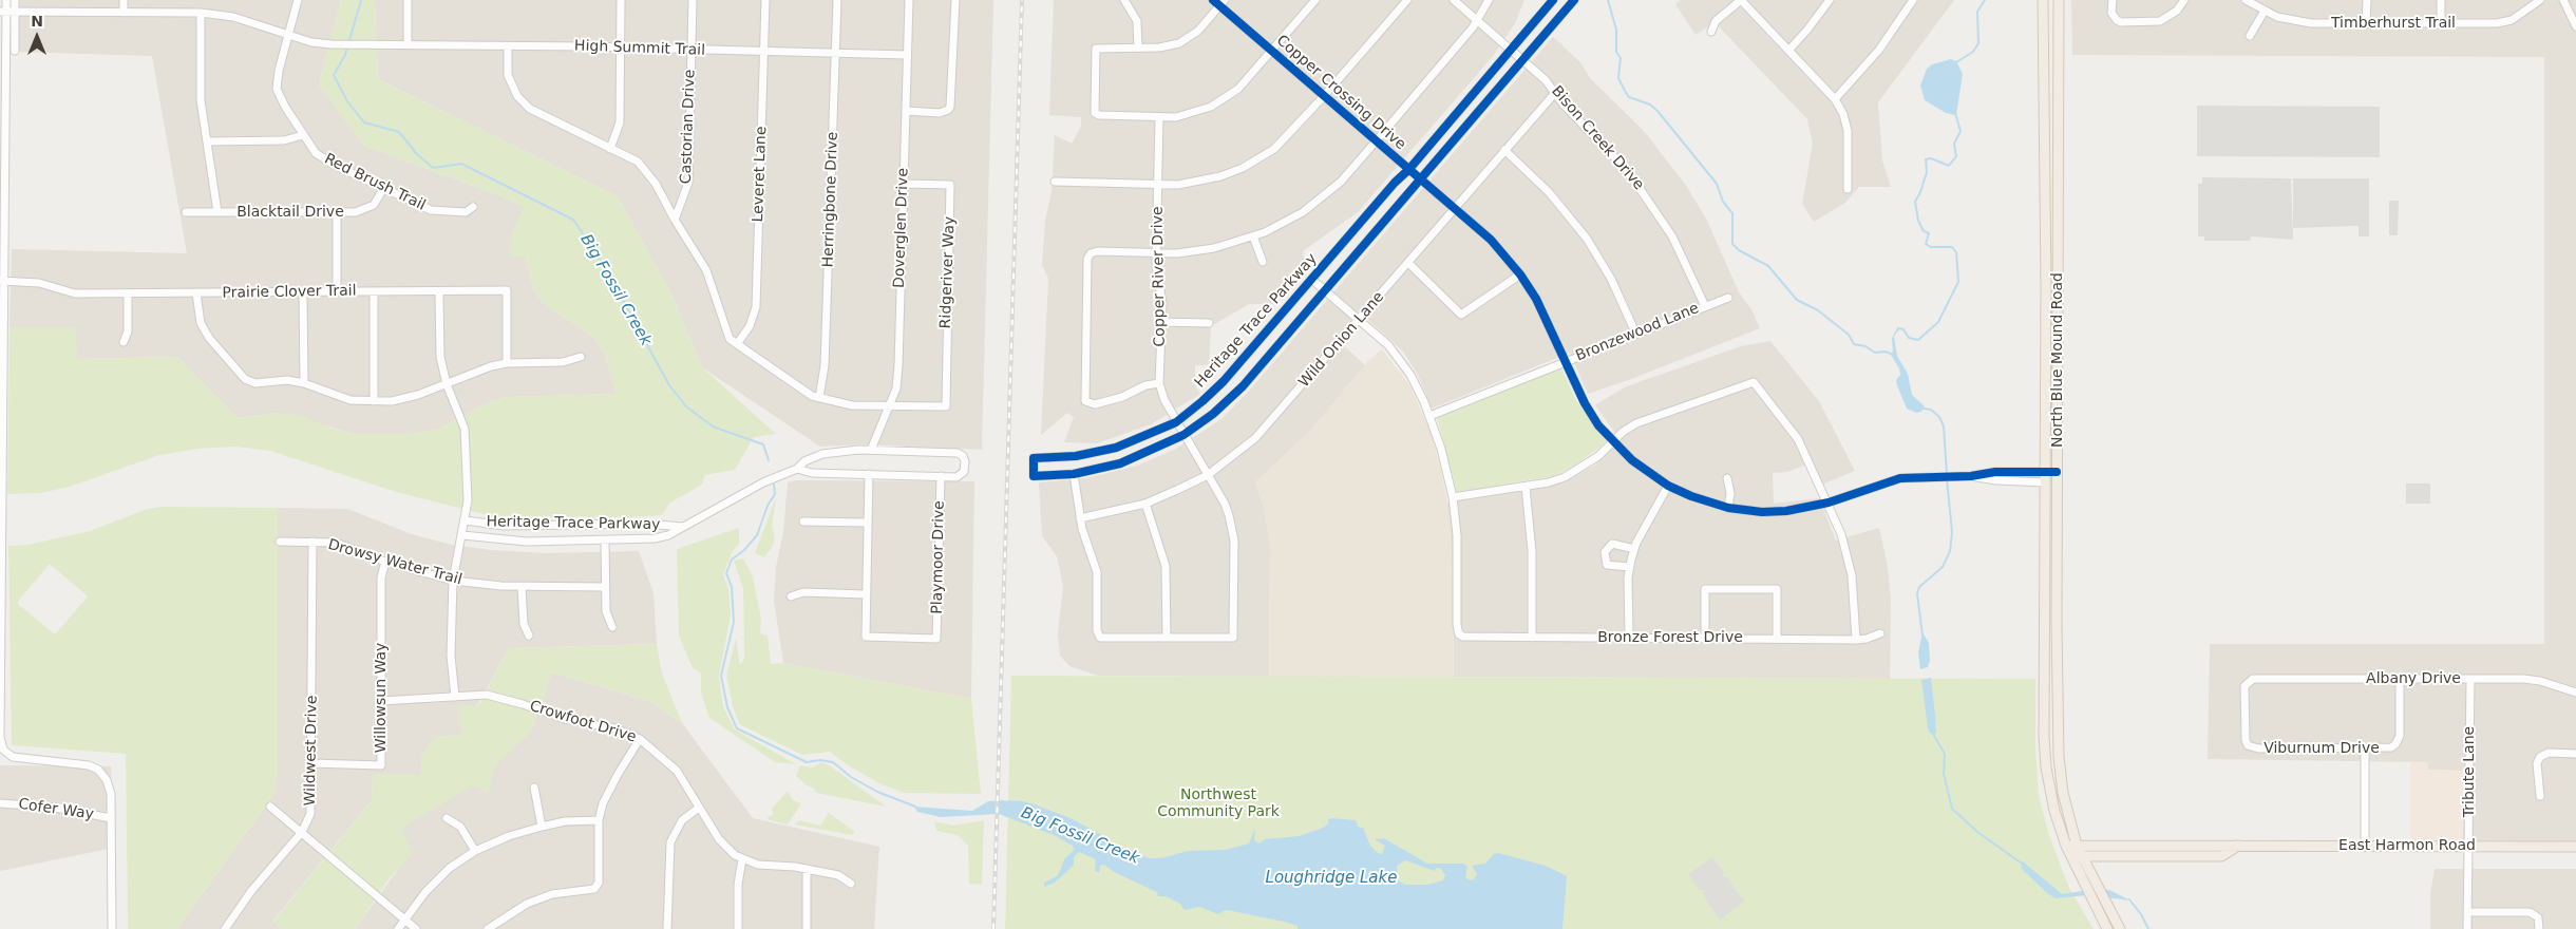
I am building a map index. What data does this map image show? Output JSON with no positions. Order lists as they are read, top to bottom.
{
  "streets": {
    "main road": ["North Blue Mound Road", "East Harmon Road"],
    "street": [
      "Timberhurst Trail",
      "High Summit Trail",
      "Copper Crossing Drive",
      "Castorian Drive",
      "Bison Creek Drive",
      "Leveret Lane",
      "Red Brush Trail",
      "Herringbone Drive",
      "Blacktail Drive",
      "Doverglen Drive",
      "Ridgeriver Way",
      "Copper River Drive",
      "Prairie Clover Trail",
      "Heritage Trace Parkway",
      "Bronzewood Lane",
      "Wild Onion Lane",
      "Playmoor Drive",
      "Drowsy Water Trail",
      "Bronze Forest Drive",
      "Albany Drive",
      "Willowsun Way",
      "Crowfoot Drive",
      "Viburnum Drive",
      "Wildwest Drive",
      "Tribute Lane",
      "Cofer Way"
    ]
  },
  "crossings": [
    ["High Summit Trail", "Castorian Drive"],
    ["High Summit Trail", "Leveret Lane"],
    ["High Summit Trail", "Red Brush Trail"],
    ["High Summit Trail", "Herringbone Drive"],
    ["High Summit Trail", "Doverglen Drive"],
    ["Copper Crossing Drive", "Heritage Trace Parkway"],
    ["Copper Crossing Drive", "Bronzewood Lane"],
    ["Copper Crossing Drive", "Wild Onion Lane"],
    ["Copper Crossing Drive", "North Blue Mound Road"],
    ["Bison Creek Drive", "Heritage Trace Parkway"],
    ["Bison Creek Drive", "Bronzewood Lane"],
    ["Bison Creek Drive", "Wild Onion Lane"],
    ["Red Brush Trail", "Blacktail Drive"],
    ["Doverglen Drive", "Ridgeriver Way"],
    ["Doverglen Drive", "Heritage Trace Parkway"],
    ["Copper River Drive", "Heritage Trace Parkway"],
    ["Copper River Drive", "Wild Onion Lane"],
    ["Heritage Trace Parkway", "Playmoor Drive"],
    ["North Blue Mound Road", "East Harmon Road"],
    ["Drowsy Water Trail", "Willowsun Way"],
    ["Drowsy Water Trail", "Wildwest Drive"],
    ["Albany Drive", "Viburnum Drive"],
    ["Albany Drive", "Tribute Lane"],
    ["Willowsun Way", "Crowfoot Drive"],
    ["Willowsun Way", "Wildwest Drive"],
    ["Tribute Lane", "East Harmon Road"]
  ],
  "water": ["Big Fossil Creek", "Loughridge Lake"],
  "parks": ["Northwest Community Park"],
  "north": "top"
}
